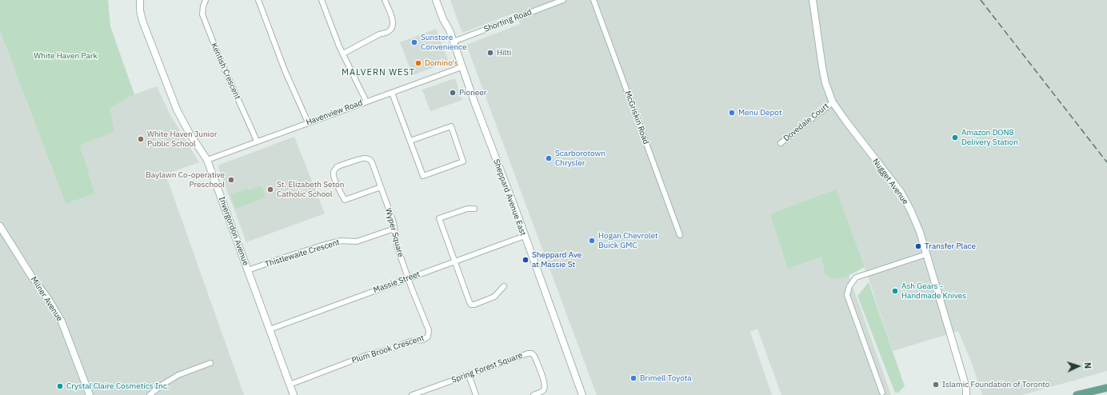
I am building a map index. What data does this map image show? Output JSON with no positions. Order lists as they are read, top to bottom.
{
  "streets": {
    "street": [
      "Shorting Road",
      "Kentish Crescent",
      "Havenview Road",
      "McGriskin Road",
      "Dovedale Court",
      "Nugget Avenue",
      "Sheppard Avenue East",
      "Invergordon Avenue",
      "Wyper Square",
      "Thistlewaite Crescent",
      "Massie Street",
      "Milner Avenue",
      "Plum Brook Crescent",
      "Spring Forest Square"
    ]
  },
  "crossings": [
    ["Shorting Road", "Sheppard Avenue East"],
    ["Kentish Crescent", "Havenview Road"],
    ["Havenview Road", "Sheppard Avenue East"],
    ["Havenview Road", "Invergordon Avenue"],
    ["Dovedale Court", "Nugget Avenue"],
    ["Sheppard Avenue East", "Massie Street"],
    ["Invergordon Avenue", "Thistlewaite Crescent"],
    ["Invergordon Avenue", "Massie Street"],
    ["Invergordon Avenue", "Plum Brook Crescent"],
    ["Wyper Square", "Thistlewaite Crescent"],
    ["Wyper Square", "Massie Street"],
    ["Wyper Square", "Plum Brook Crescent"],
    ["Massie Street", "Plum Brook Crescent"]
  ],
  "districts": ["MALVERN WEST"],
  "parks": ["White Haven Park"],
  "places": [
    "Sunstore Convenience",
    "Hilti",
    "Domino's",
    "Pioneer",
    "Menu Depot",
    "Amazon DON8 Delivery Station",
    "White Haven Junior Public School",
    "Scarborotown Chrysler",
    "Baylawn Co-operative Preschool",
    "St. Elizabeth Seton Catholic School",
    "Hogan Chevrolet Buick GMC",
    "Transfer Place",
    "Sheppard Ave at Massie St",
    "Ash Gears - Handmade Knives",
    "Brimell Toyota",
    "Islamic Foundation of Toronto",
    "Crystal Claire Cosmetics Inc."
  ],
  "north": "right"
}
